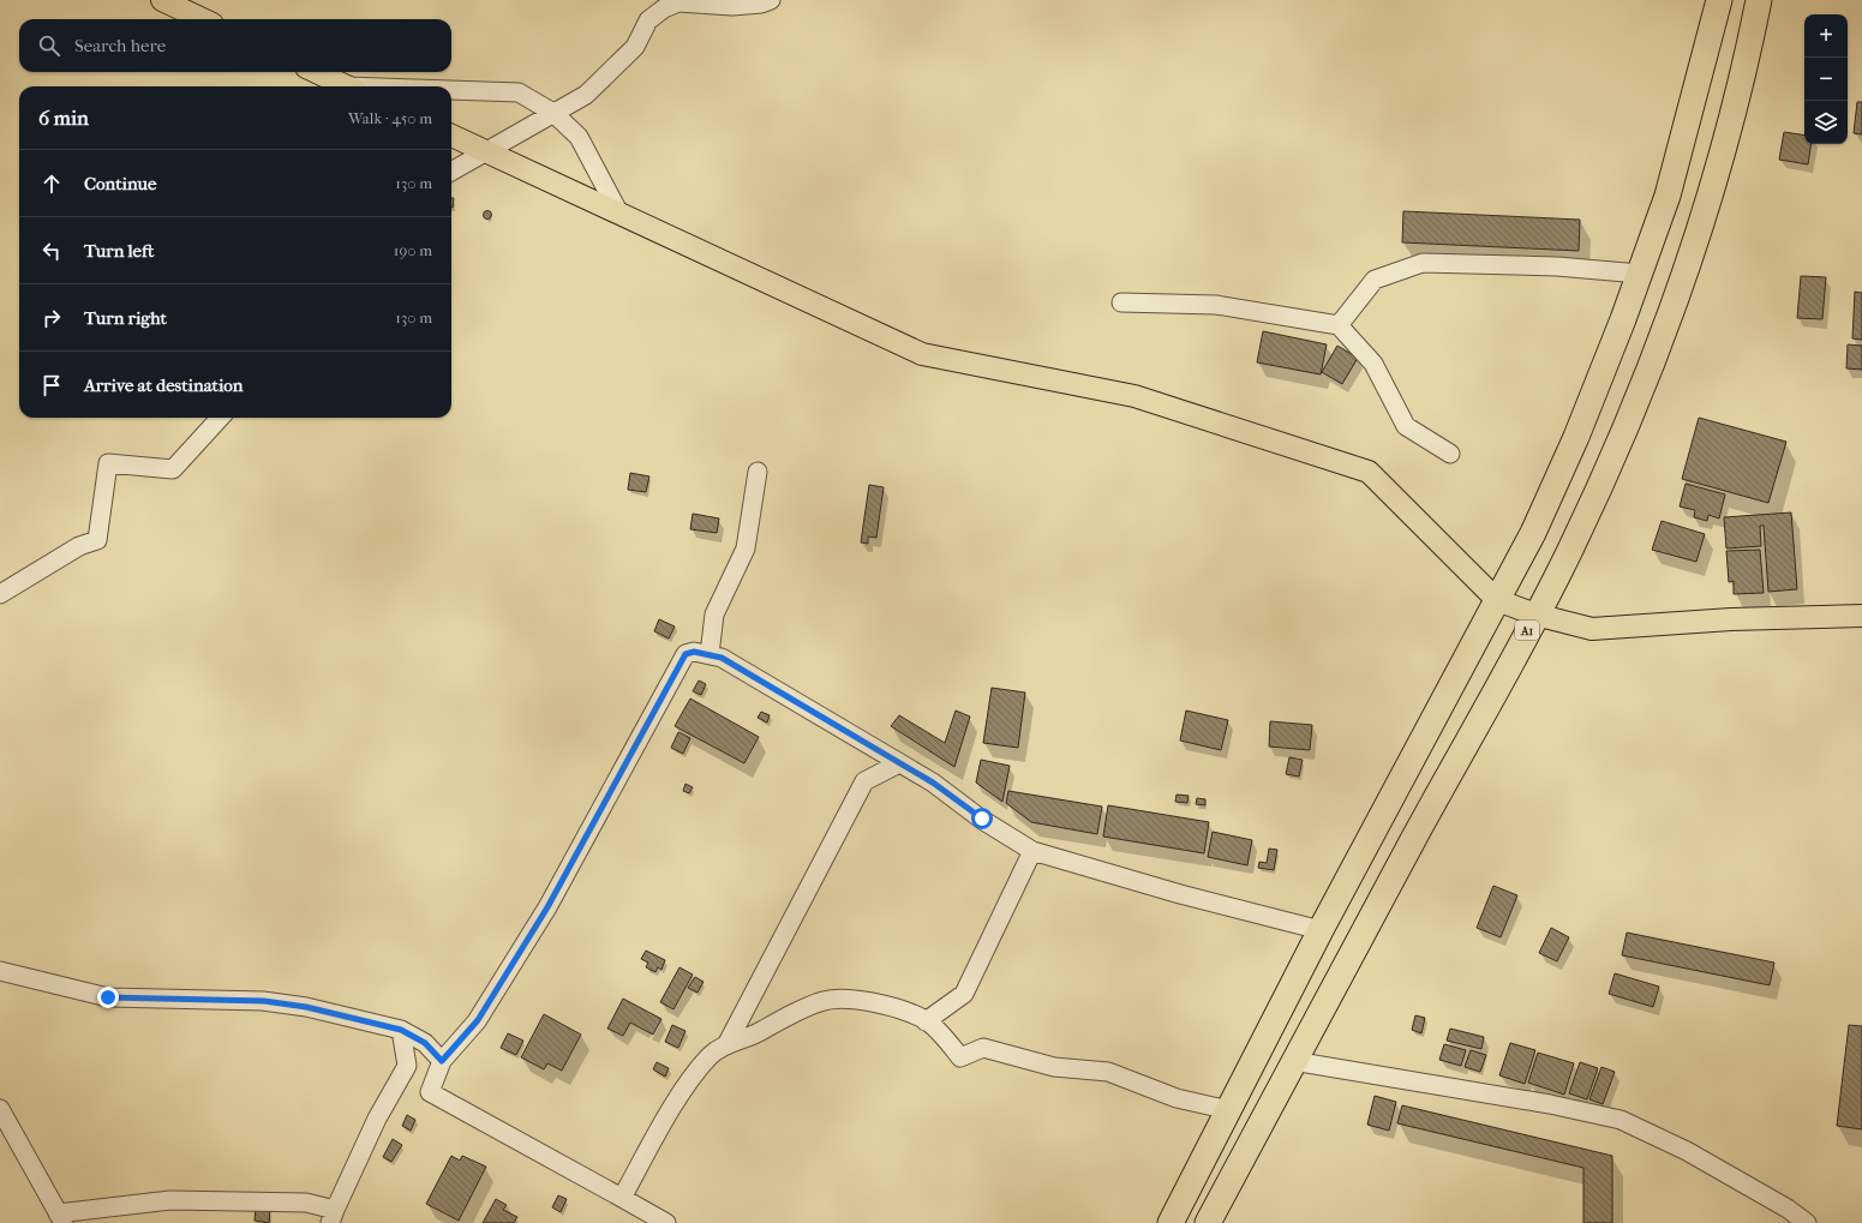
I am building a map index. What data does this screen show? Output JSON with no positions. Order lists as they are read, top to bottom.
{
  "streets": {
    "highway": ["A1"]
  },
  "page": {
    "map_buttons": ["+", "−"],
    "search": "Search here",
    "heading": ["6 min", "Walk · 450 m"],
    "list": [
      ["Continue", "130 m"],
      ["Turn left", "190 m"],
      ["Turn right", "130 m"],
      "Arrive at destination"
    ]
  }
}
